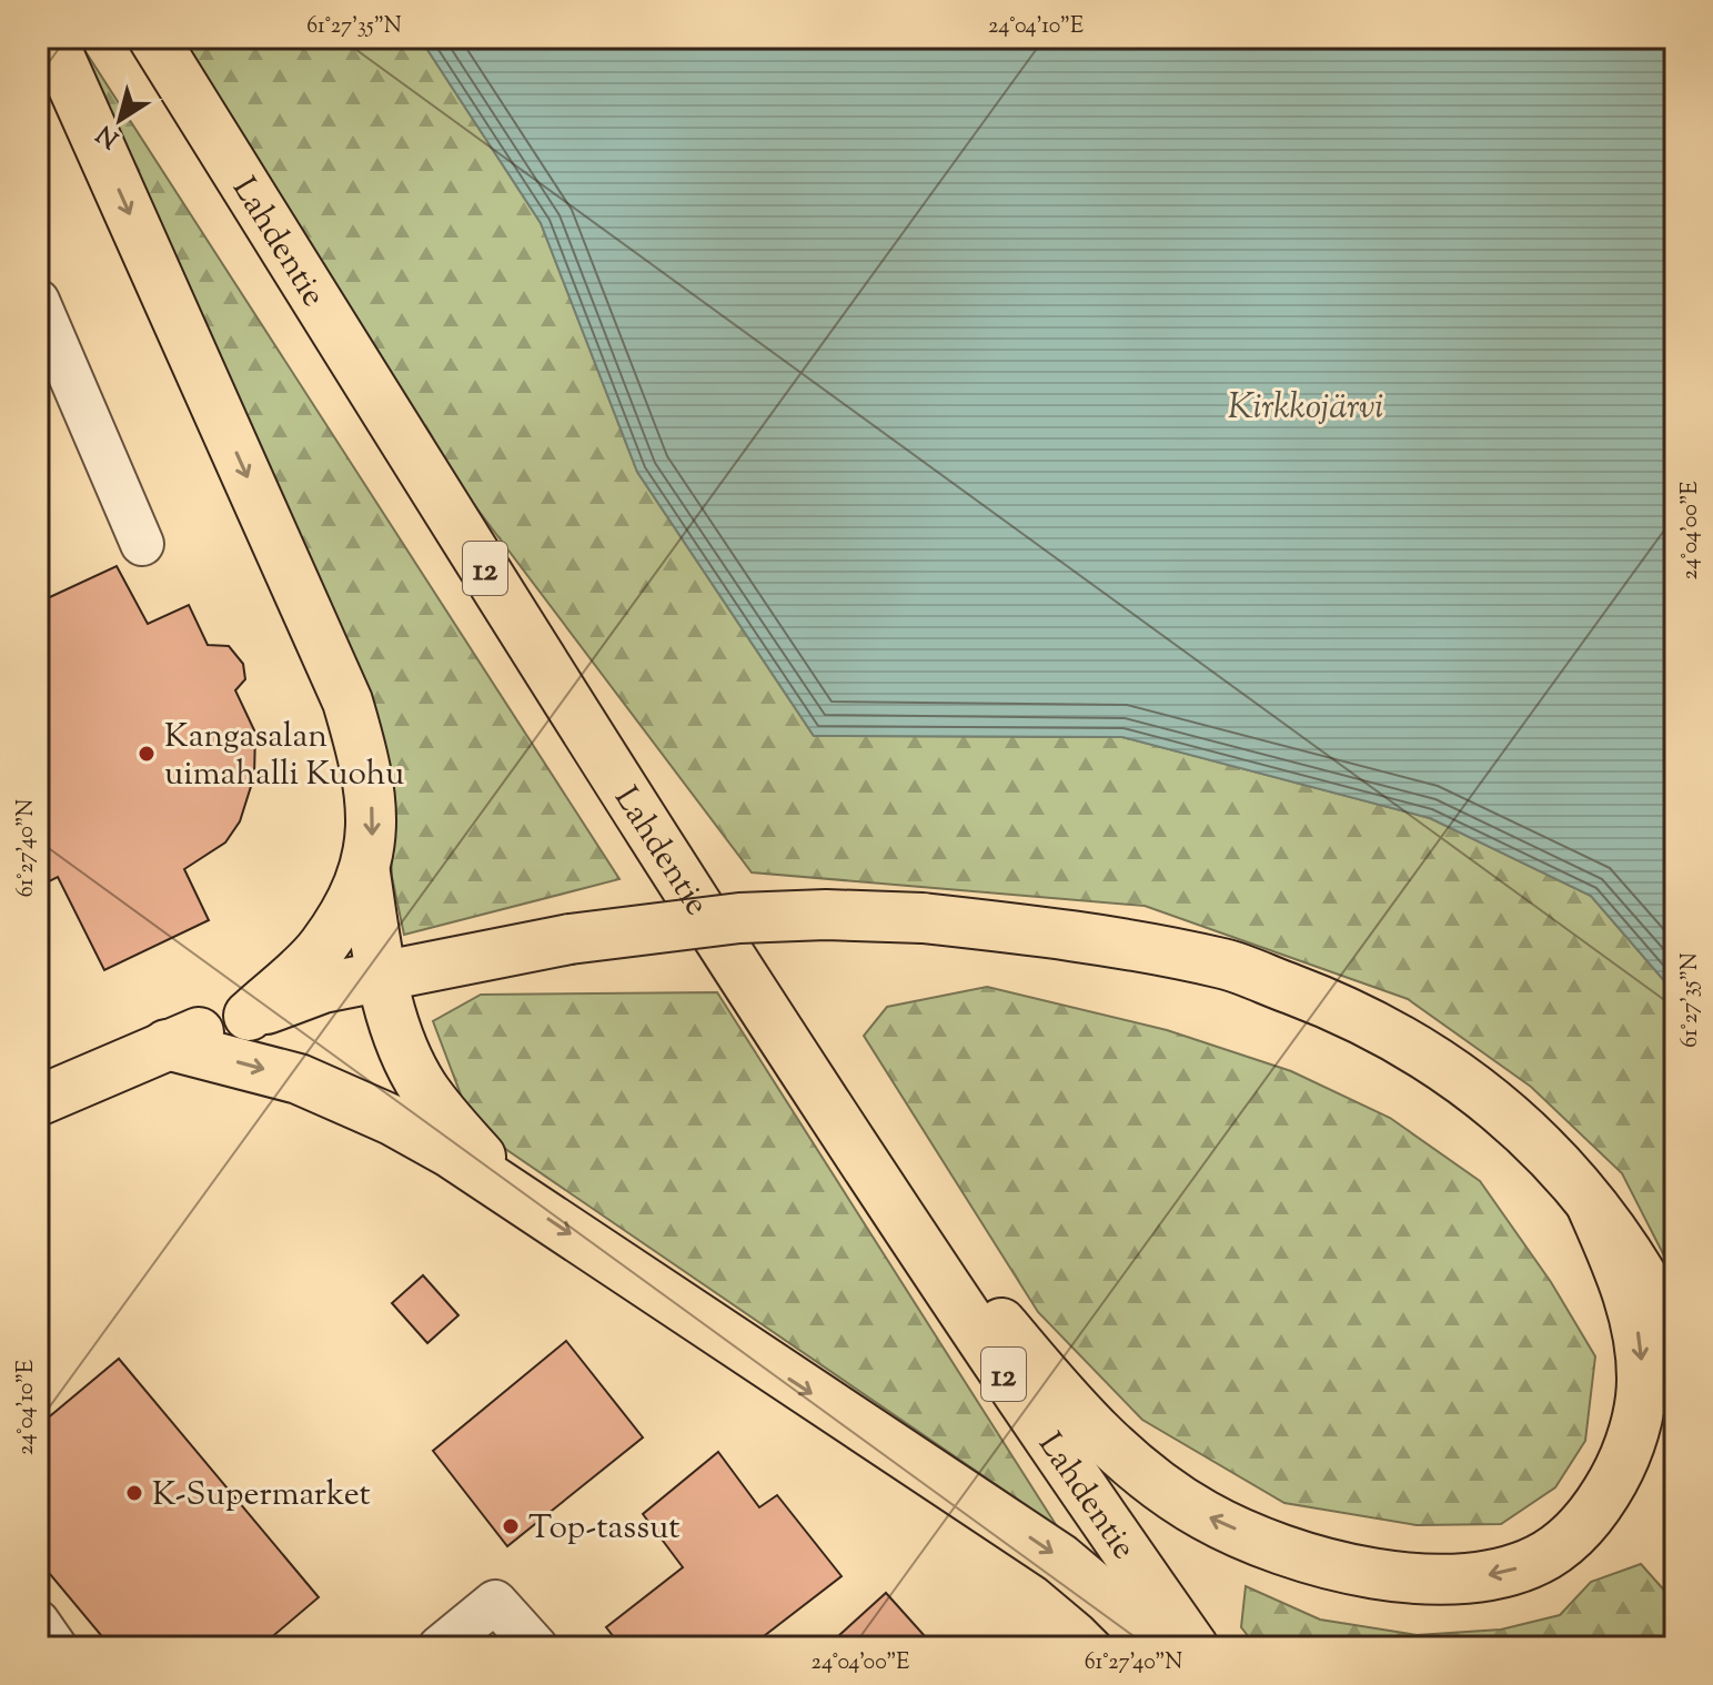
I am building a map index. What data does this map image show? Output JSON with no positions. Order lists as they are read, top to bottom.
{
  "streets": {
    "highway": ["Lahdentie", "12"]
  },
  "water": ["Kirkkojärvi"],
  "places": ["Kangasalan uimahalli Kuohu", "K-Supermarket", "Top-tassut"],
  "north": "bottom left",
  "coordinates": [
    "61°27'35\"N",
    "24°04'10\"E",
    "24°04'00\"E",
    "61°27'40\"N"
  ]
}
